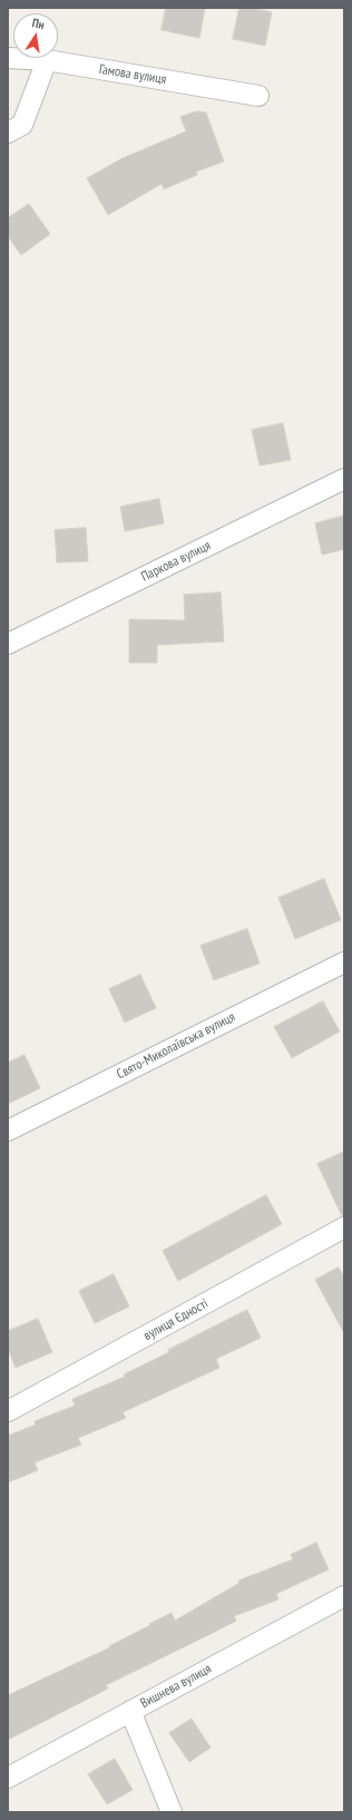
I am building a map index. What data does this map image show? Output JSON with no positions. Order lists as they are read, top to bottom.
{
  "streets": {
    "street": [
      "Гамова вулиця",
      "Паркова вулиця",
      "Свято-Миколаївська вулиця",
      "вулиця Єдності",
      "Вишнева вулиця"
    ]
  },
  "north": "top"
}
